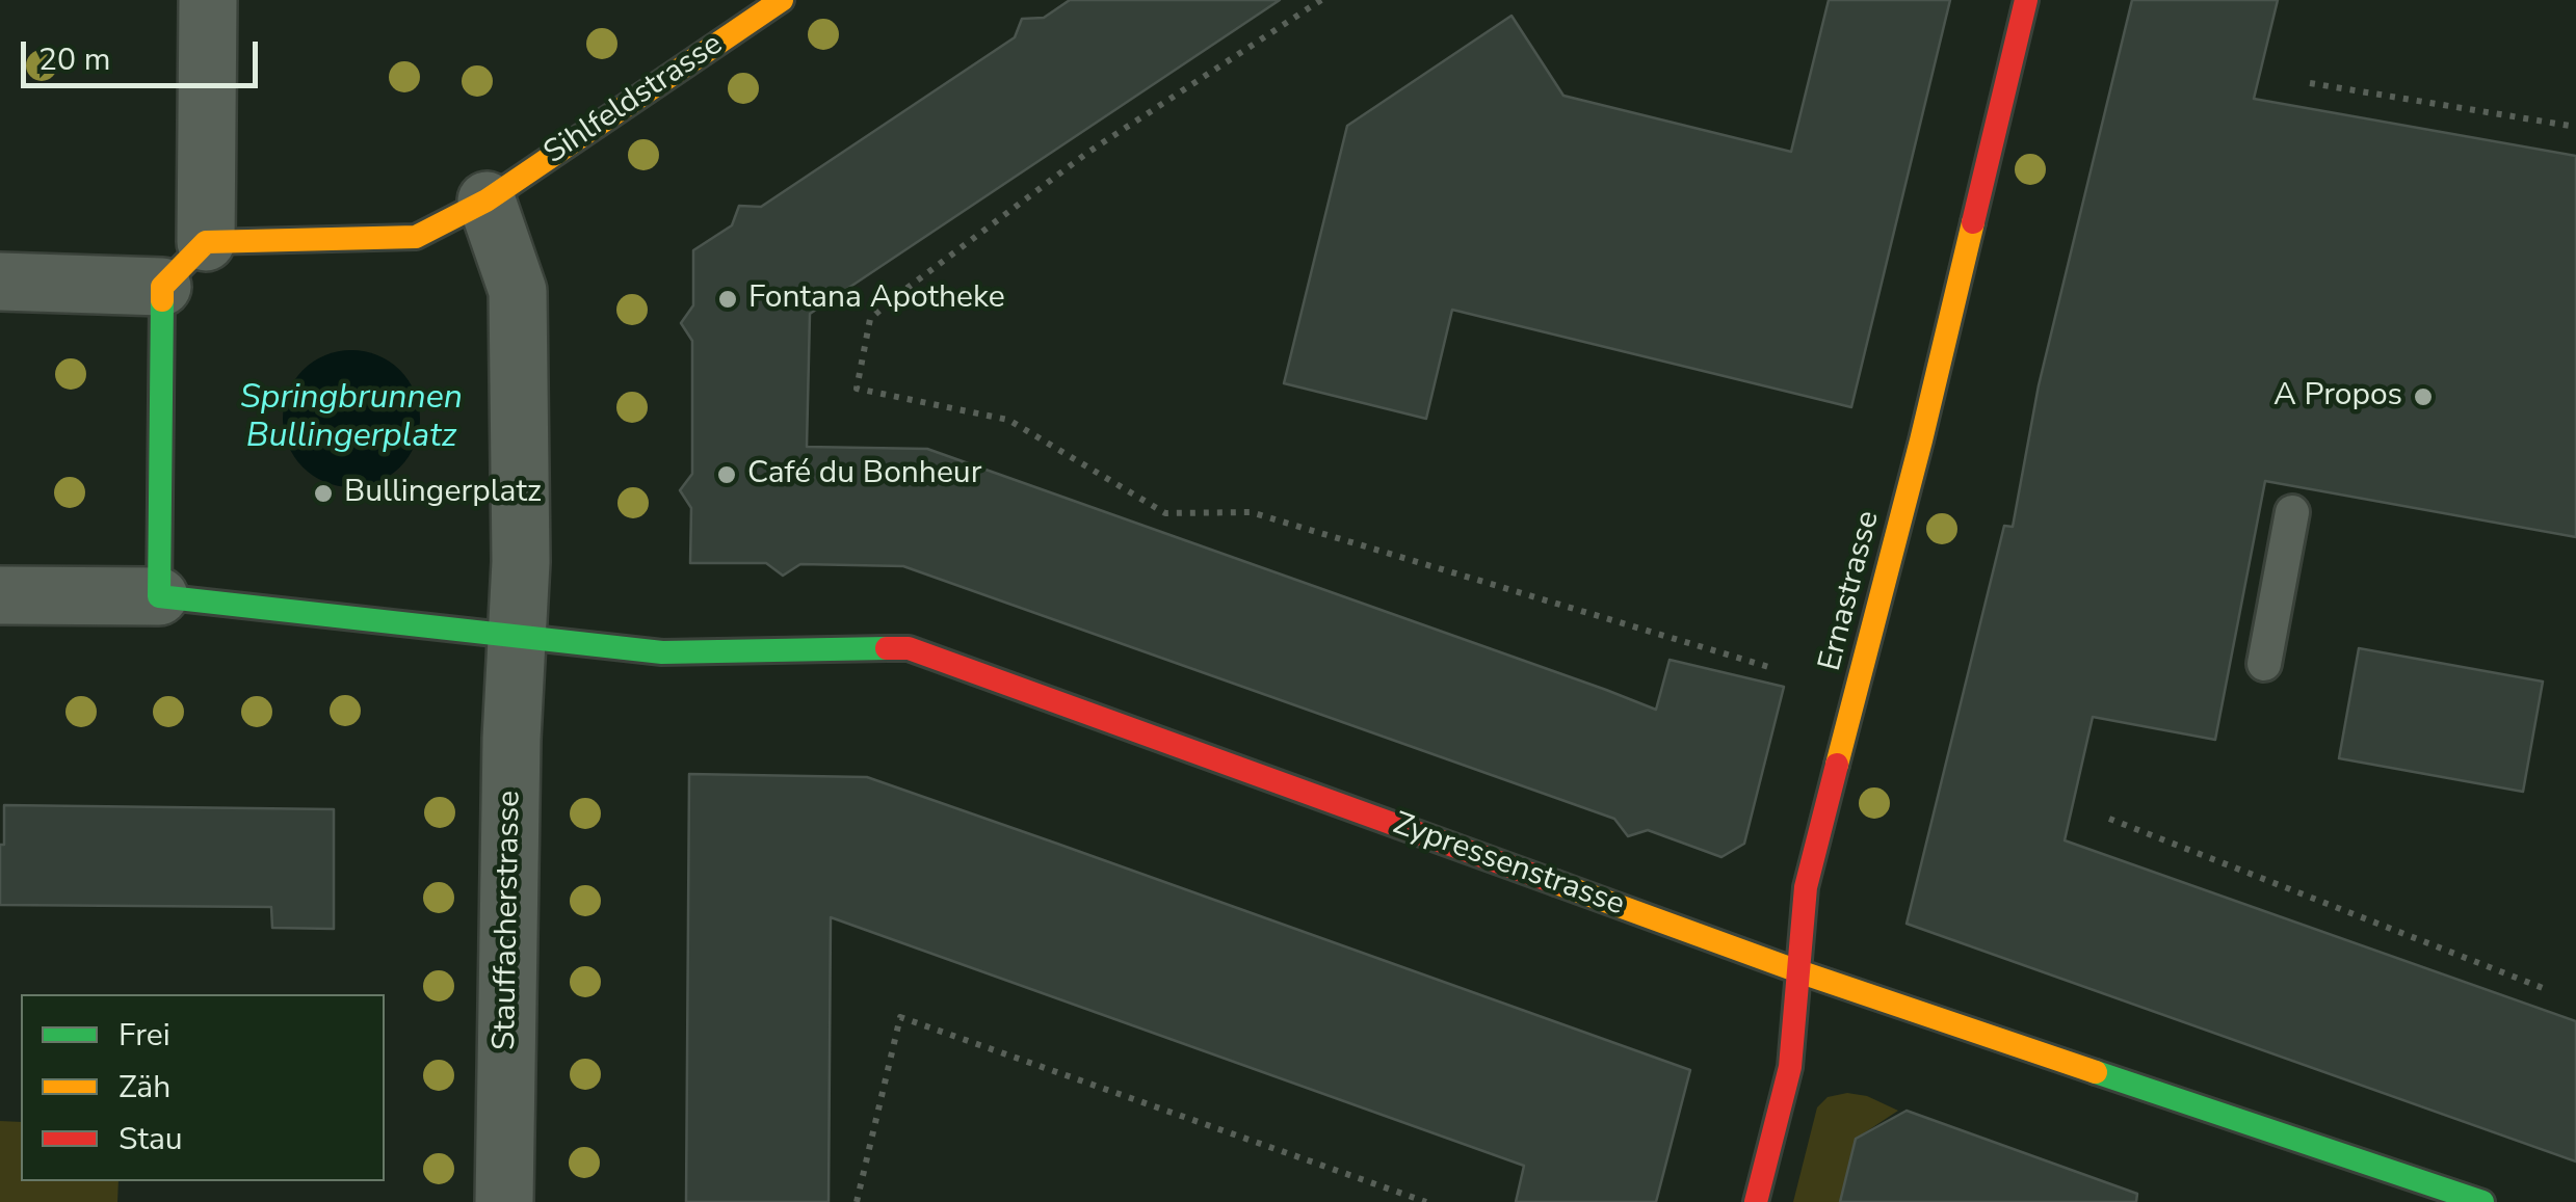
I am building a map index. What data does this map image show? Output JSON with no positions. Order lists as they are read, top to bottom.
{
  "streets": {
    "street": [
      "Sihlfeldstrasse",
      "Ernastrasse",
      "Zypressenstrasse",
      "Stauffacherstrasse"
    ]
  },
  "crossings": [
    ["Ernastrasse", "Zypressenstrasse"],
    ["Zypressenstrasse", "Stauffacherstrasse"]
  ],
  "water": ["Springbrunnen Bullingerplatz"],
  "places": [
    "Fontana Apotheke",
    "A Propos",
    "Café du Bonheur",
    "Bullingerplatz"
  ],
  "legend": ["Frei", "Zäh", "Stau"],
  "scale_bar": "20 m"
}
